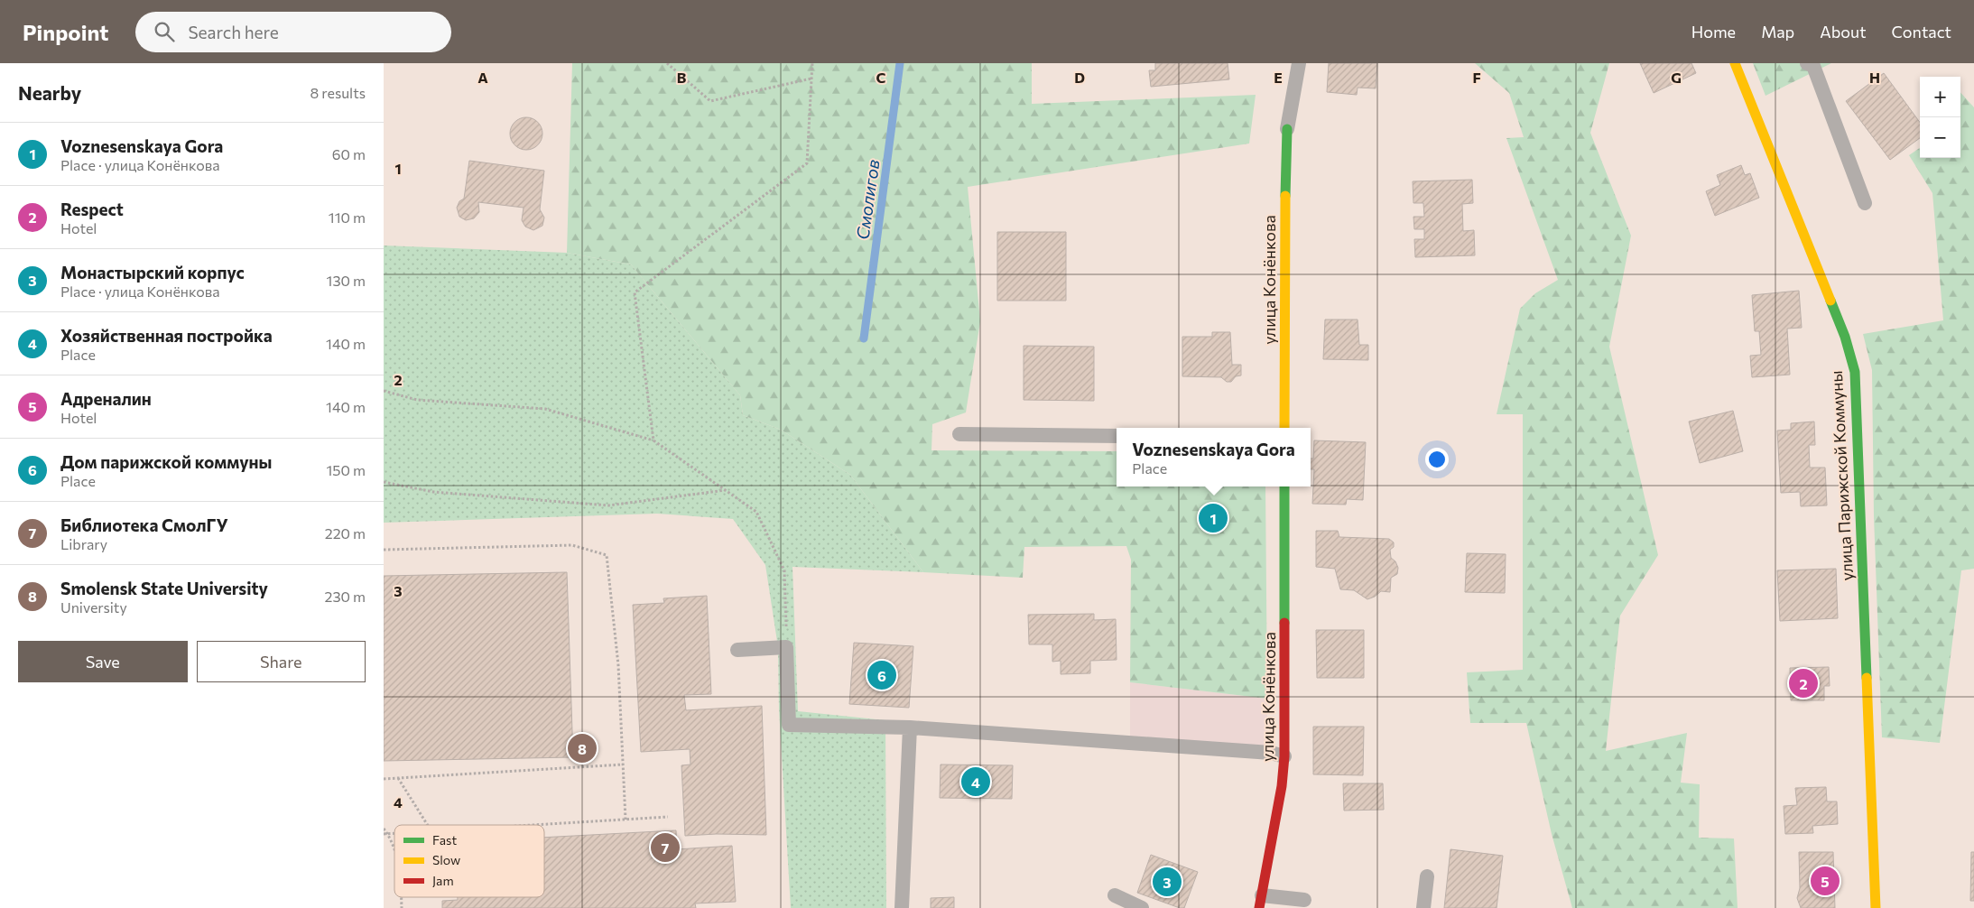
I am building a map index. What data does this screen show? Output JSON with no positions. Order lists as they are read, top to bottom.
{
  "streets": {
    "street": ["улица Конёнкова", "улица Парижской Коммуны"]
  },
  "water": ["Смолигов"],
  "legend": ["Fast", "Slow", "Jam"],
  "page": {
    "header": "Pinpoint",
    "search": "Search here",
    "nav": [
      "Home",
      "Map",
      "About",
      "Contact"
    ],
    "heading": ["Nearby", "8 results"],
    "map_buttons": ["+", "−"],
    "list": [
      {
        "mark": "1",
        "name": "Voznesenskaya Gora",
        "note": "Place · улица Конёнкова",
        "value": "60 m"
      },
      {
        "mark": "2",
        "name": "Respect",
        "note": "Hotel",
        "value": "110 m"
      },
      {
        "mark": "3",
        "name": "Монастырский корпус",
        "note": "Place · улица Конёнкова",
        "value": "130 m"
      },
      {
        "mark": "4",
        "name": "Хозяйственная постройка",
        "note": "Place",
        "value": "140 m"
      },
      {
        "mark": "5",
        "name": "Адреналин",
        "note": "Hotel",
        "value": "140 m"
      },
      {
        "mark": "6",
        "name": "Дом парижской коммуны",
        "note": "Place",
        "value": "150 m"
      },
      {
        "mark": "7",
        "name": "Библиотека СмолГУ",
        "note": "Library",
        "value": "220 m"
      },
      {
        "mark": "8",
        "name": "Smolensk State University",
        "note": "University",
        "value": "230 m"
      }
    ],
    "popup": ["Voznesenskaya Gora", "Place"],
    "pins": [
      "1",
      "6",
      "2",
      "8",
      "4",
      "7",
      "5",
      "3"
    ],
    "buttons": ["Save", "Share"]
  },
  "grid": {
    "columns": [
      "A",
      "B",
      "C",
      "D",
      "E",
      "F",
      "G",
      "H"
    ],
    "rows": [
      "1",
      "2",
      "3",
      "4"
    ]
  }
}
